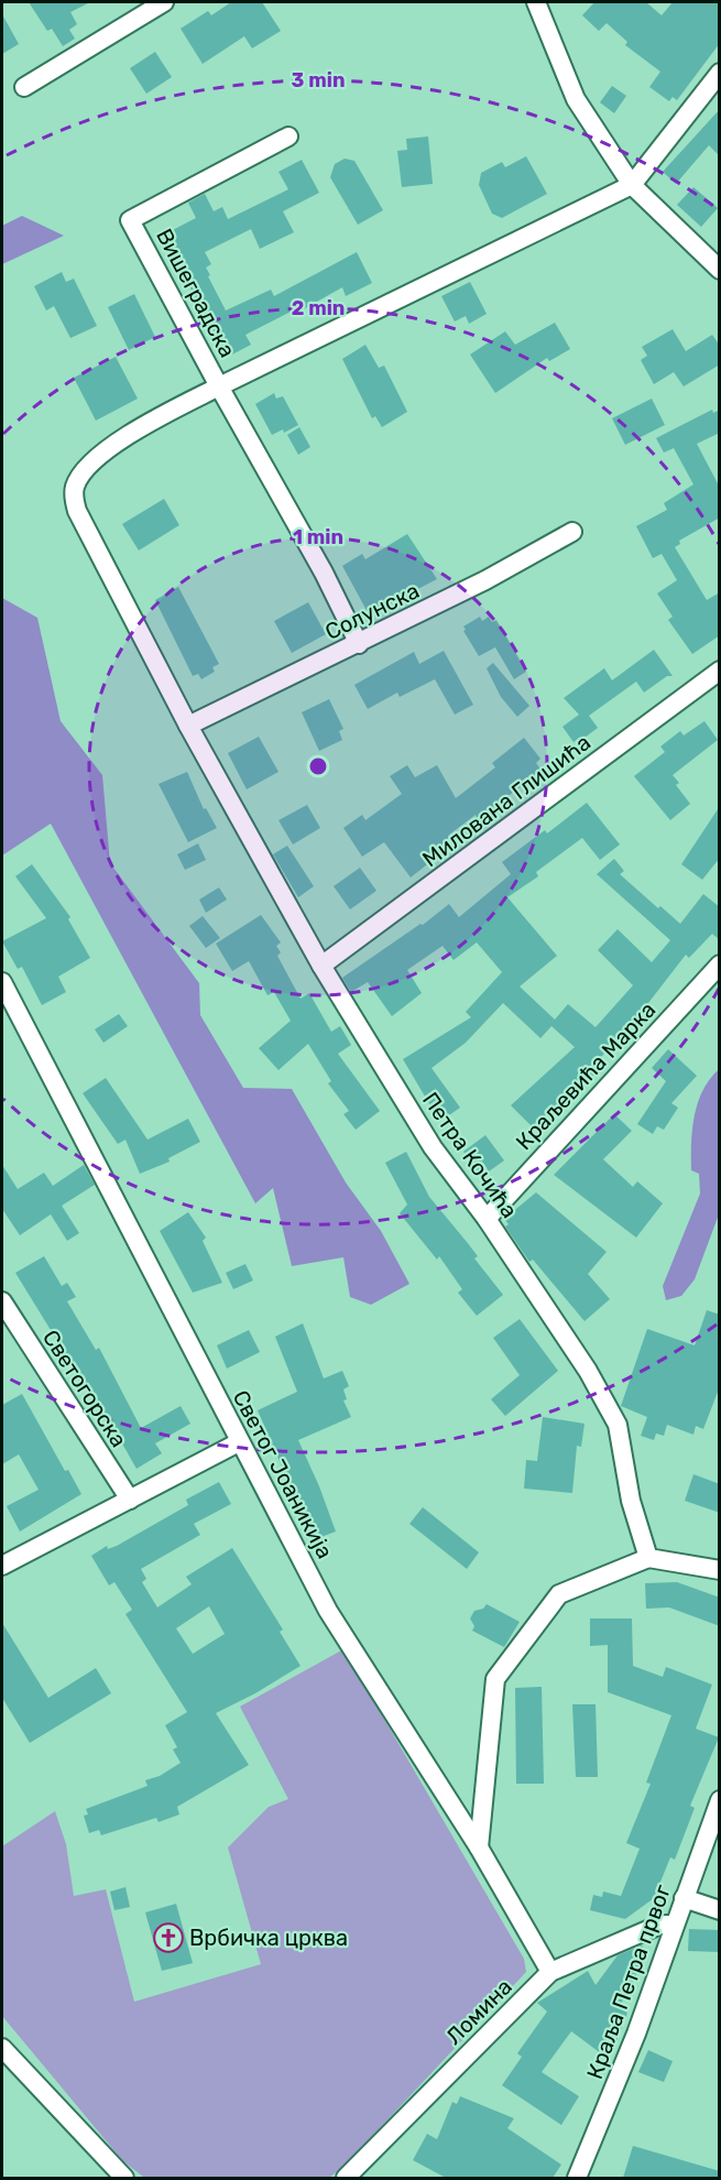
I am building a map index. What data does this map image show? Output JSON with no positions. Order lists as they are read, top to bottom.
{
  "streets": {
    "street": [
      "Вишеградска",
      "Солунска",
      "Милована Глишића",
      "Краљевића Марка",
      "Петра Кочића",
      "Светогорска",
      "Светог Јоаникија",
      "Краља Петра првог",
      "Ломина"
    ]
  },
  "crossings": [
    ["Вишеградска", "Петра Кочића"],
    ["Солунска", "Петра Кочића"],
    ["Милована Глишића", "Петра Кочића"],
    ["Краљевића Марка", "Петра Кочића"],
    ["Светог Јоаникија", "Ломина"],
    ["Краља Петра првог", "Ломина"]
  ],
  "places": {
    "church": ["Врбичка црква"]
  },
  "rings": ["3 min", "2 min", "1 min"]
}
